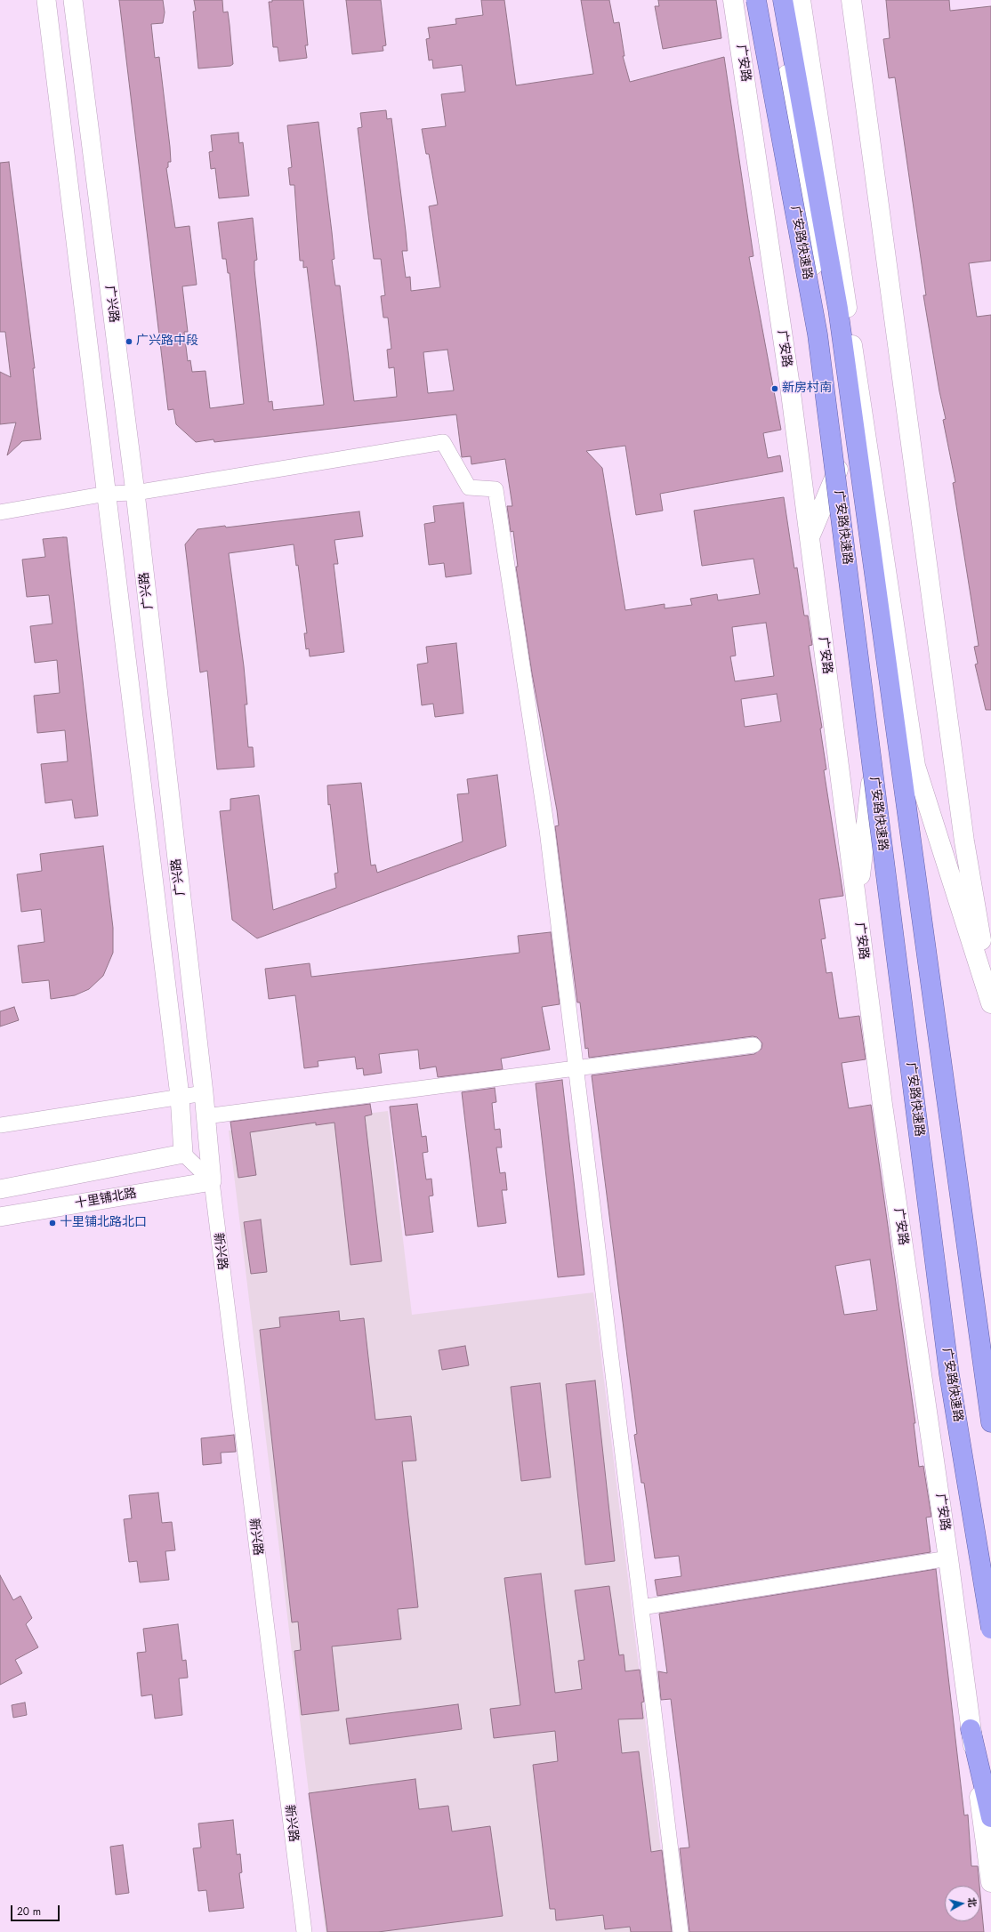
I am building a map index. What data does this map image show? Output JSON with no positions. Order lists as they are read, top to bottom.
{
  "streets": {
    "highway": ["广安路快速路"],
    "main road": ["广安路"],
    "street": ["广兴路", "十里铺北路", "新兴路"]
  },
  "crossings": [
    ["广兴路", "十里铺北路"],
    ["广兴路", "新兴路"],
    ["十里铺北路", "新兴路"]
  ],
  "places": ["广兴路中段", "新房村南", "十里铺北路北口"],
  "scale_bar": "20 m",
  "north": "right"
}
